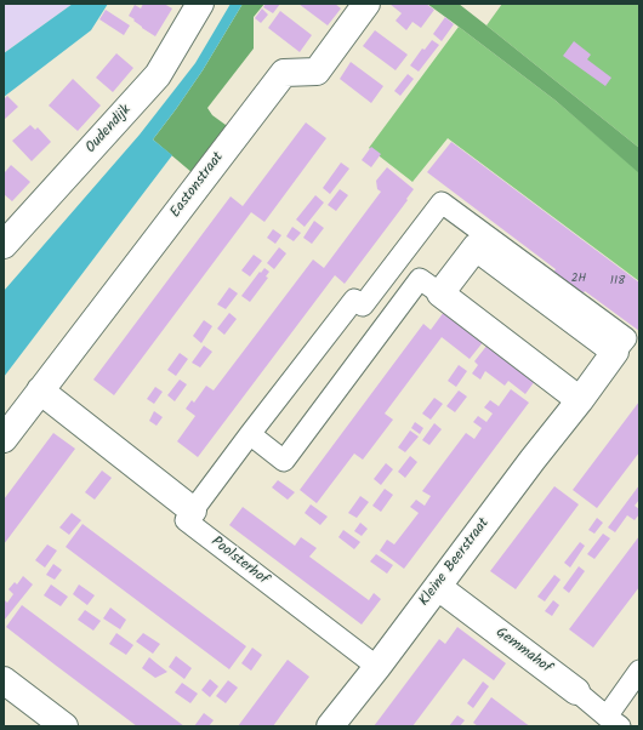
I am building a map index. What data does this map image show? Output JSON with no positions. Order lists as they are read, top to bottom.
{
  "streets": {
    "street": [
      "Oudendijk",
      "Eastonstraat",
      "Poolsterhof",
      "Kleine Beerstraat",
      "Gemmahof"
    ]
  },
  "crossings": [
    ["Poolsterhof", "Kleine Beerstraat"],
    ["Kleine Beerstraat", "Gemmahof"]
  ],
  "house_numbers": ["2H", "118"]
}
